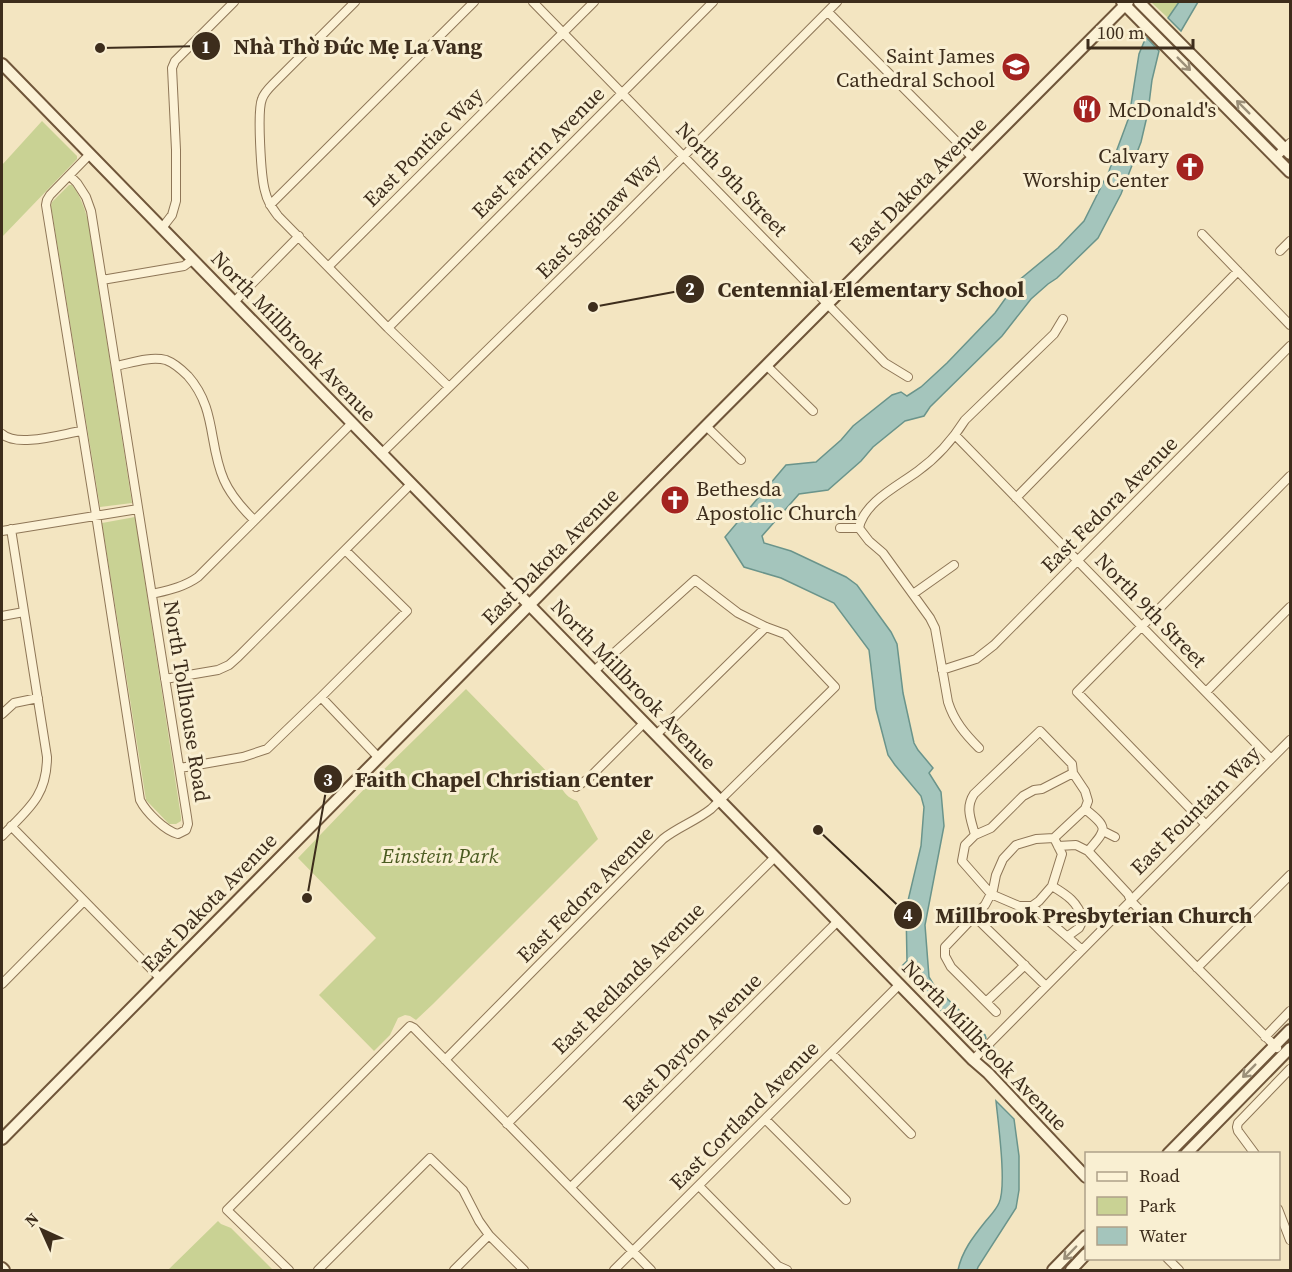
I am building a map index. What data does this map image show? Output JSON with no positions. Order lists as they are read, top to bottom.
{
  "streets": {
    "street": [
      "East Pontiac Way",
      "East Farrin Avenue",
      "North 9th Street",
      "East Dakota Avenue",
      "East Saginaw Way",
      "North Millbrook Avenue",
      "East Fedora Avenue",
      "North Tollhouse Road",
      "East Fountain Way",
      "East Redlands Avenue",
      "East Dayton Avenue",
      "East Cortland Avenue"
    ]
  },
  "crossings": [
    ["East Pontiac Way", "North 9th Street"],
    ["East Farrin Avenue", "North 9th Street"],
    ["North 9th Street", "East Dakota Avenue"],
    ["North 9th Street", "East Saginaw Way"],
    ["North 9th Street", "East Fedora Avenue"],
    ["North 9th Street", "East Fountain Way"],
    ["East Dakota Avenue", "North Millbrook Avenue"],
    ["East Saginaw Way", "North Millbrook Avenue"],
    ["North Millbrook Avenue", "East Fedora Avenue"],
    ["North Millbrook Avenue", "North Tollhouse Road"],
    ["North Millbrook Avenue", "East Fountain Way"],
    ["North Millbrook Avenue", "East Redlands Avenue"],
    ["North Millbrook Avenue", "East Dayton Avenue"],
    ["North Millbrook Avenue", "East Cortland Avenue"]
  ],
  "parks": ["Einstein Park"],
  "places": {
    "other": [
      "Nhà Thờ Đức Mẹ La Vang",
      "Centennial Elementary School",
      "Millbrook Presbyterian Church",
      "Faith Chapel Christian Center"
    ],
    "school or university": ["Saint James Cathedral School"],
    "restaurant": ["McDonald's"],
    "church": ["Calvary Worship Center", "Bethesda Apostolic Church"]
  },
  "legend": ["Road", "Park", "Water"],
  "scale_bar": "100 m",
  "north": "top left"
}
